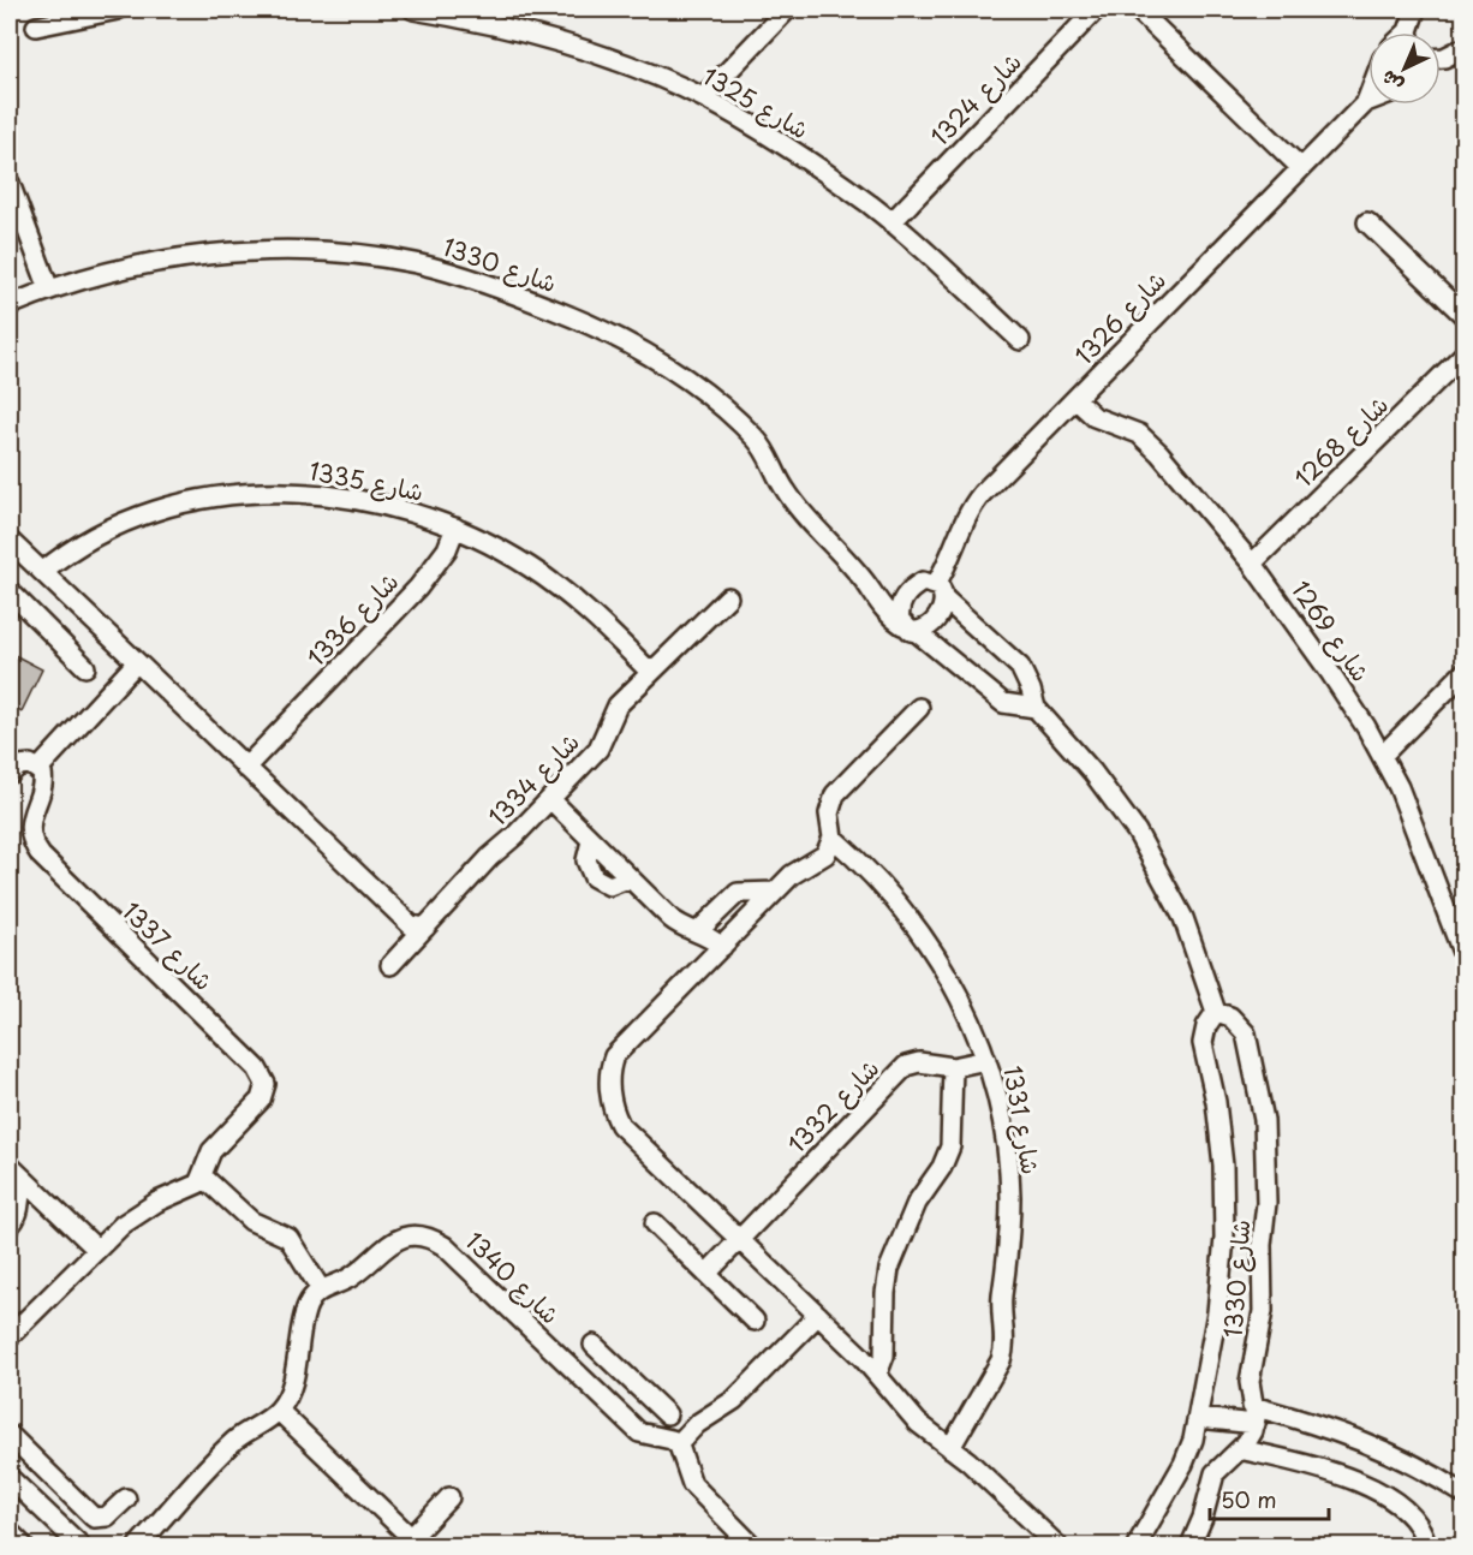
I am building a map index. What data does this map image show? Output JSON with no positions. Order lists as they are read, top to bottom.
{
  "streets": {
    "street": [
      "شارع 1324",
      "شارع 1325",
      "شارع 1330",
      "شارع 1326",
      "شارع 1268",
      "شارع 1335",
      "شارع 1336",
      "شارع 1269",
      "شارع 1334",
      "شارع 1337",
      "شارع 1332",
      "شارع 1331",
      "شارع 1340"
    ]
  },
  "crossings": [
    ["شارع 1324", "شارع 1325"],
    ["شارع 1330", "شارع 1326"],
    ["شارع 1326", "شارع 1269"],
    ["شارع 1268", "شارع 1269"],
    ["شارع 1335", "شارع 1336"],
    ["شارع 1335", "شارع 1334"],
    ["شارع 1332", "شارع 1331"]
  ],
  "scale_bar": "50 m",
  "north": "bottom left"
}
